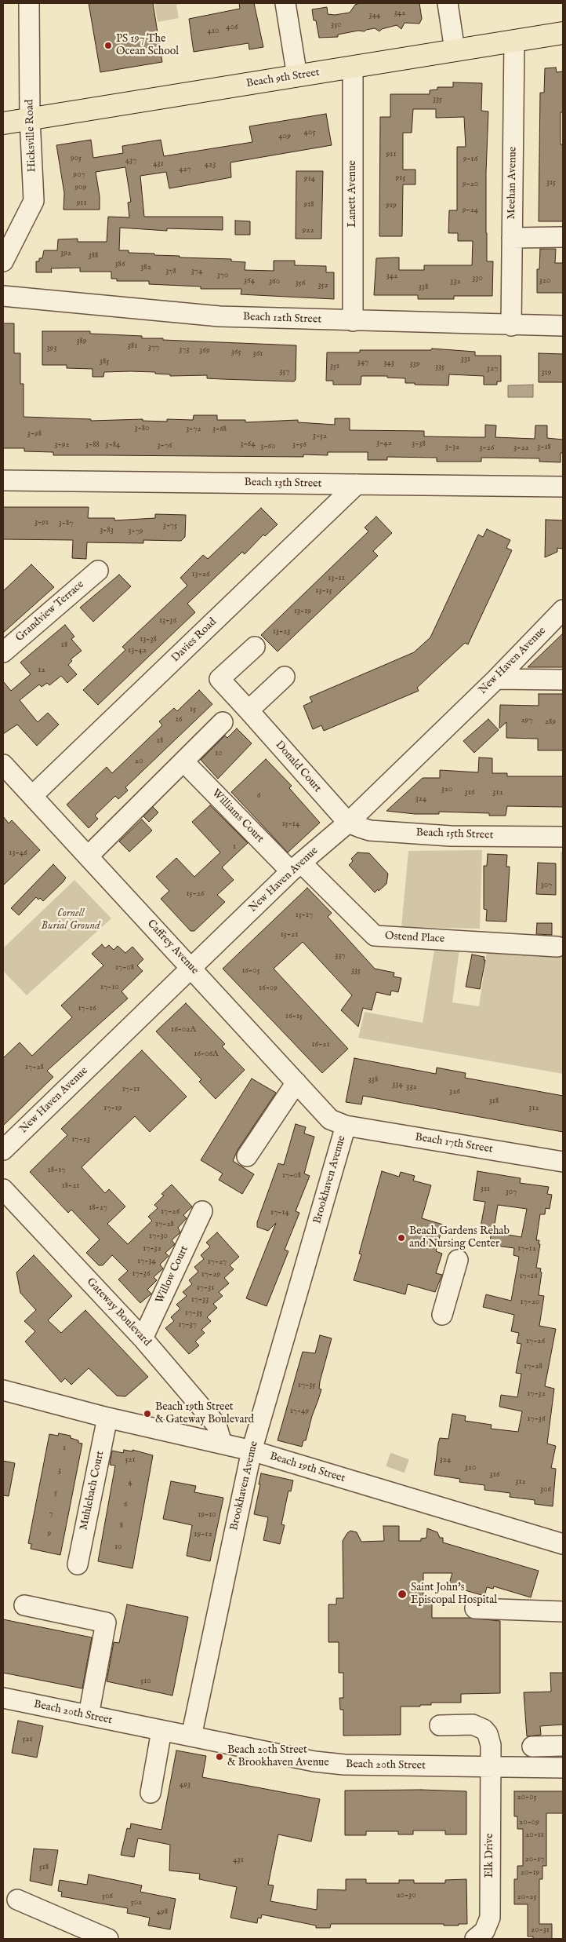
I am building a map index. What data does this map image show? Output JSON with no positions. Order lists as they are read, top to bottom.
{
  "streets": {
    "main road": ["Beach 9th Street"],
    "street": [
      "Hicksville Road",
      "Meehan Avenue",
      "Lanett Avenue",
      "Beach 12th Street",
      "Beach 13th Street",
      "Grandview Terrace",
      "Davies Road",
      "New Haven Avenue",
      "Donald Court",
      "Williams Court",
      "Beach 15th Street",
      "Ostend Place",
      "Caffrey Avenue",
      "Beach 17th Street",
      "Brookhaven Avenue",
      "Willow Court",
      "Gateway Boulevard",
      "Beach 19th Street",
      "Muhlebach Court",
      "Beach 20th Street",
      "Elk Drive"
    ]
  },
  "crossings": [
    ["Beach 9th Street", "Hicksville Road"],
    ["Beach 9th Street", "Meehan Avenue"],
    ["Beach 9th Street", "Lanett Avenue"],
    ["Meehan Avenue", "Beach 12th Street"],
    ["Lanett Avenue", "Beach 12th Street"],
    ["Beach 13th Street", "Davies Road"],
    ["Davies Road", "Caffrey Avenue"],
    ["New Haven Avenue", "Donald Court"],
    ["New Haven Avenue", "Williams Court"],
    ["New Haven Avenue", "Beach 15th Street"],
    ["New Haven Avenue", "Ostend Place"],
    ["New Haven Avenue", "Caffrey Avenue"],
    ["Donald Court", "Beach 15th Street"],
    ["Williams Court", "Ostend Place"],
    ["Caffrey Avenue", "Beach 17th Street"],
    ["Caffrey Avenue", "Brookhaven Avenue"],
    ["Beach 17th Street", "Brookhaven Avenue"],
    ["Brookhaven Avenue", "Beach 19th Street"],
    ["Brookhaven Avenue", "Beach 20th Street"],
    ["Willow Court", "Gateway Boulevard"],
    ["Gateway Boulevard", "Beach 19th Street"],
    ["Beach 19th Street", "Muhlebach Court"],
    ["Beach 20th Street", "Elk Drive"]
  ],
  "parks": ["Cornell Burial Ground"],
  "places": [
    "PS 197 The Ocean School",
    "Beach Gardens Rehab and Nursing Center",
    "Beach 19th Street & Gateway Boulevard",
    "Saint John's Episcopal Hospital",
    "Beach 20th Street & Brookhaven Avenue"
  ],
  "house_numbers": [
    "342",
    "344",
    "350",
    "406",
    "410",
    "335",
    "405",
    "409",
    "911",
    "905",
    "9-16",
    "437",
    "431",
    "423",
    "427",
    "907",
    "915",
    "914",
    "315",
    "9-20",
    "909",
    "911",
    "918",
    "919",
    "9-24",
    "922",
    "392",
    "388",
    "386",
    "382",
    "378",
    "374",
    "370",
    "342",
    "330",
    "364",
    "320",
    "360",
    "332",
    "356",
    "352",
    "338",
    "389",
    "381",
    "377",
    "393",
    "373",
    "369",
    "365",
    "361",
    "331",
    "385",
    "347",
    "343",
    "339",
    "351",
    "335",
    "327",
    "357",
    "319",
    "3-80",
    "3-72",
    "3-68",
    "3-98",
    "3-52",
    "3-42",
    "3-64",
    "3-38",
    "3-92",
    "3-88",
    "3-84",
    "3-56",
    "3-76",
    "3-60",
    "3-32",
    "3-18",
    "3-26",
    "3-22",
    "3-91",
    "3-87",
    "3-75",
    "3-83",
    "3-79",
    "13-26",
    "13-11",
    "13-15",
    "13-19",
    "13-36",
    "13-23",
    "13-38",
    "18",
    "13-42",
    "12",
    "15",
    "16",
    "297",
    "289",
    "18",
    "10",
    "20",
    "320",
    "316",
    "312",
    "6",
    "324",
    "15-14",
    "1",
    "13-46",
    "307",
    "15-26",
    "15-17",
    "15-21",
    "337",
    "17-08",
    "16-05",
    "335",
    "17-10",
    "16-09",
    "17-16",
    "16-15",
    "16-02A",
    "16-21",
    "16-06A",
    "17-28",
    "338",
    "334",
    "332",
    "17-11",
    "326",
    "318",
    "17-19",
    "312",
    "17-23",
    "18-17",
    "17-08",
    "18-21",
    "311",
    "307",
    "18-27",
    "17-26",
    "17-14",
    "17-28",
    "17-30",
    "17-32",
    "17-12",
    "17-34",
    "17-27",
    "17-36",
    "17-29",
    "17-16",
    "17-31",
    "17-33",
    "17-20",
    "17-35",
    "17-37",
    "17-26",
    "17-28",
    "17-35",
    "17-32",
    "17-49",
    "17-36",
    "1",
    "521",
    "324",
    "320",
    "3",
    "316",
    "312",
    "4",
    "306",
    "5",
    "6",
    "7",
    "19-10",
    "8",
    "9",
    "19-12",
    "10",
    "510",
    "521",
    "493",
    "20-05",
    "20-09",
    "20-11",
    "20-17",
    "431",
    "518",
    "20-19",
    "20-30",
    "506",
    "20-25",
    "502",
    "498",
    "20-31"
  ]
}
